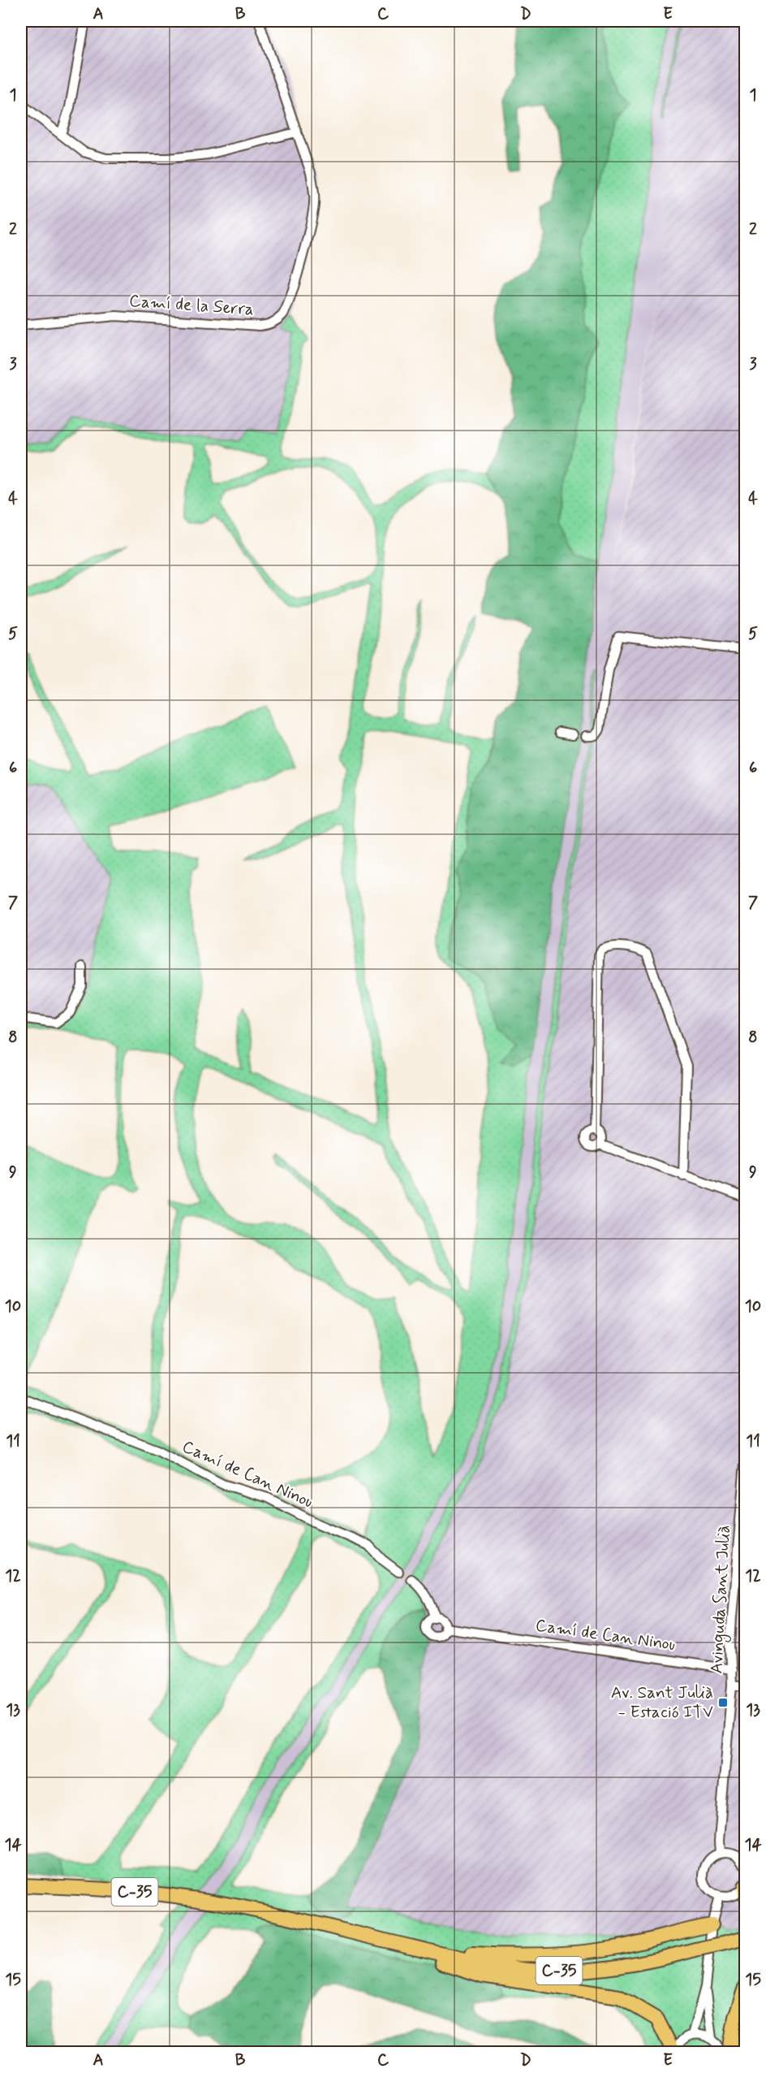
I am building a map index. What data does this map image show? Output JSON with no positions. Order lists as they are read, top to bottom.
{
  "streets": {
    "highway": ["C-35"],
    "street": ["Camí de la Serra", "Camí de Can Ninou", "Avinguda Sant Julià"]
  },
  "crossings": [
    ["Camí de Can Ninou", "Avinguda Sant Julià"]
  ],
  "places": {
    "transit": ["Av. Sant Julià - Estació ITV"]
  },
  "grid": {
    "columns": [
      "A",
      "B",
      "C",
      "D",
      "E"
    ],
    "rows": [
      "1",
      "2",
      "3",
      "4",
      "5",
      "6",
      "7",
      "8",
      "9",
      "10",
      "11",
      "12",
      "13",
      "14",
      "15"
    ]
  }
}
